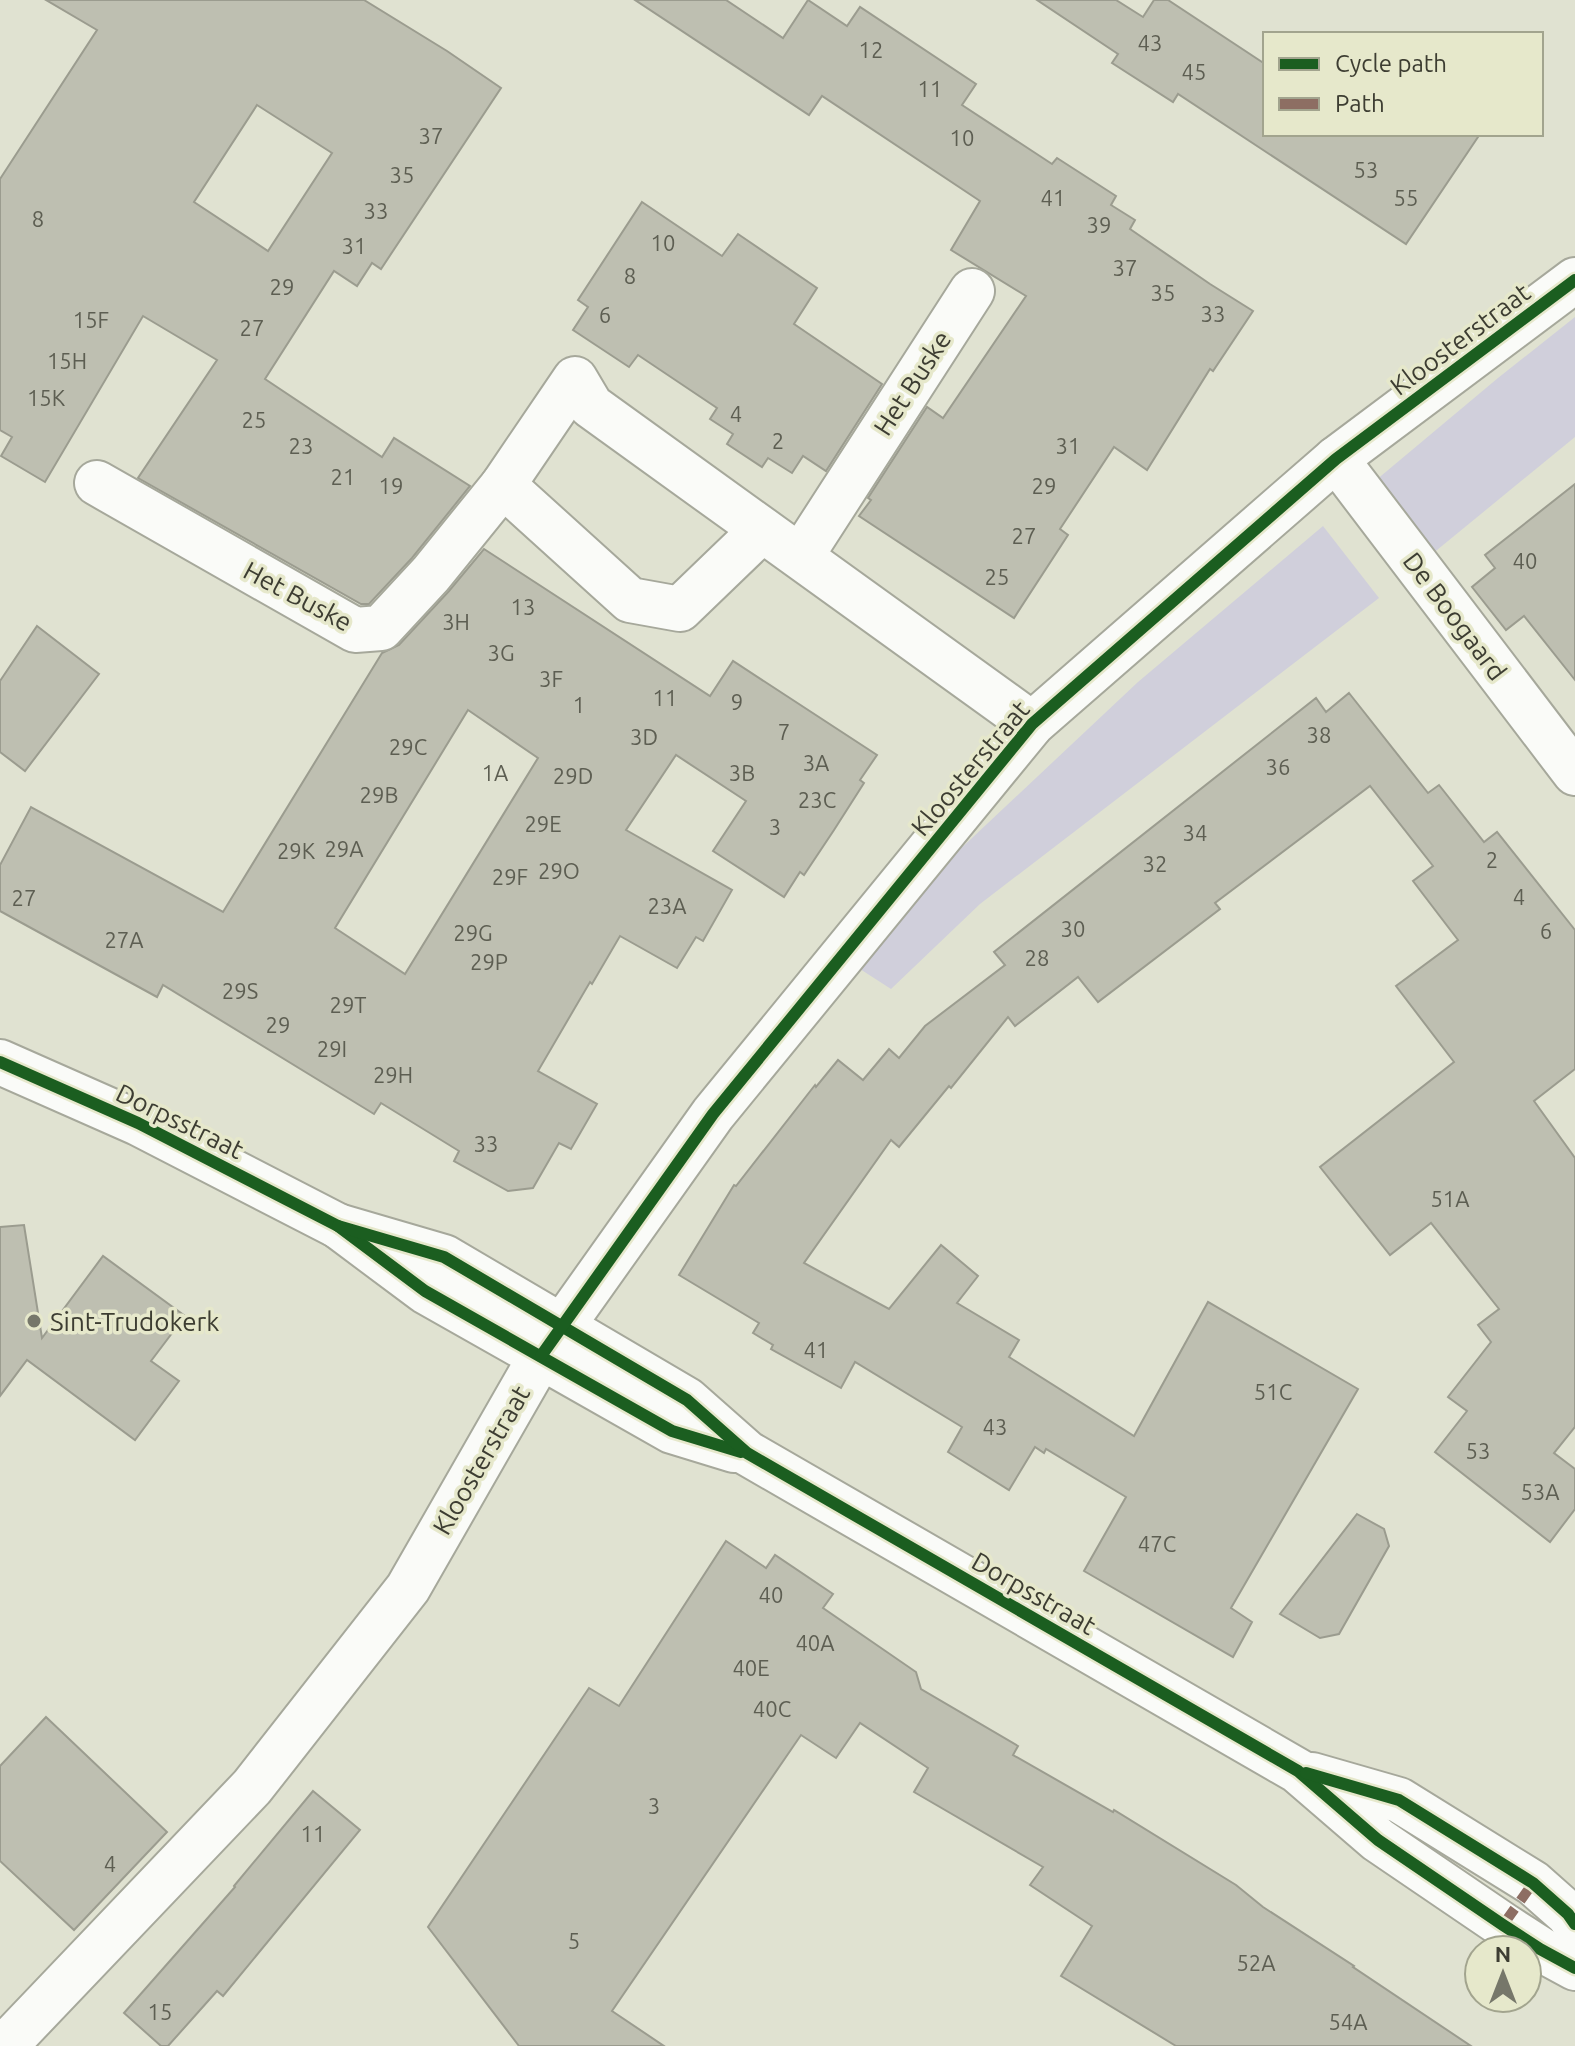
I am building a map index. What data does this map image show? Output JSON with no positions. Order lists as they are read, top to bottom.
{
  "streets": {
    "street": [
      "Kloosterstraat",
      "Het Buske",
      "De Boogaard",
      "Dorpsstraat"
    ]
  },
  "crossings": [
    ["Kloosterstraat", "Het Buske"],
    ["Kloosterstraat", "De Boogaard"],
    ["Kloosterstraat", "Dorpsstraat"]
  ],
  "places": ["Sint-Trudokerk"],
  "house_numbers": [
    "43",
    "12",
    "45",
    "11",
    "37",
    "10",
    "53",
    "35",
    "41",
    "55",
    "33",
    "8",
    "39",
    "10",
    "31",
    "37",
    "8",
    "29",
    "35",
    "33",
    "6",
    "15F",
    "27",
    "15H",
    "15K",
    "4",
    "25",
    "2",
    "23",
    "31",
    "21",
    "19",
    "29",
    "27",
    "40",
    "25",
    "13",
    "3H",
    "3G",
    "3F",
    "11",
    "9",
    "1",
    "7",
    "38",
    "3D",
    "29C",
    "3A",
    "36",
    "1A",
    "3B",
    "29D",
    "29B",
    "23C",
    "29E",
    "3",
    "34",
    "29A",
    "29K",
    "2",
    "32",
    "29O",
    "29F",
    "4",
    "27",
    "23A",
    "30",
    "6",
    "29G",
    "27A",
    "28",
    "29P",
    "29S",
    "29T",
    "29",
    "29I",
    "29H",
    "33",
    "51A",
    "41",
    "51C",
    "43",
    "53",
    "53A",
    "47C",
    "40",
    "40A",
    "40E",
    "40C",
    "3",
    "11",
    "4",
    "5",
    "52A",
    "15",
    "54A"
  ],
  "legend": ["Cycle path", "Path"],
  "north": "top"
}
